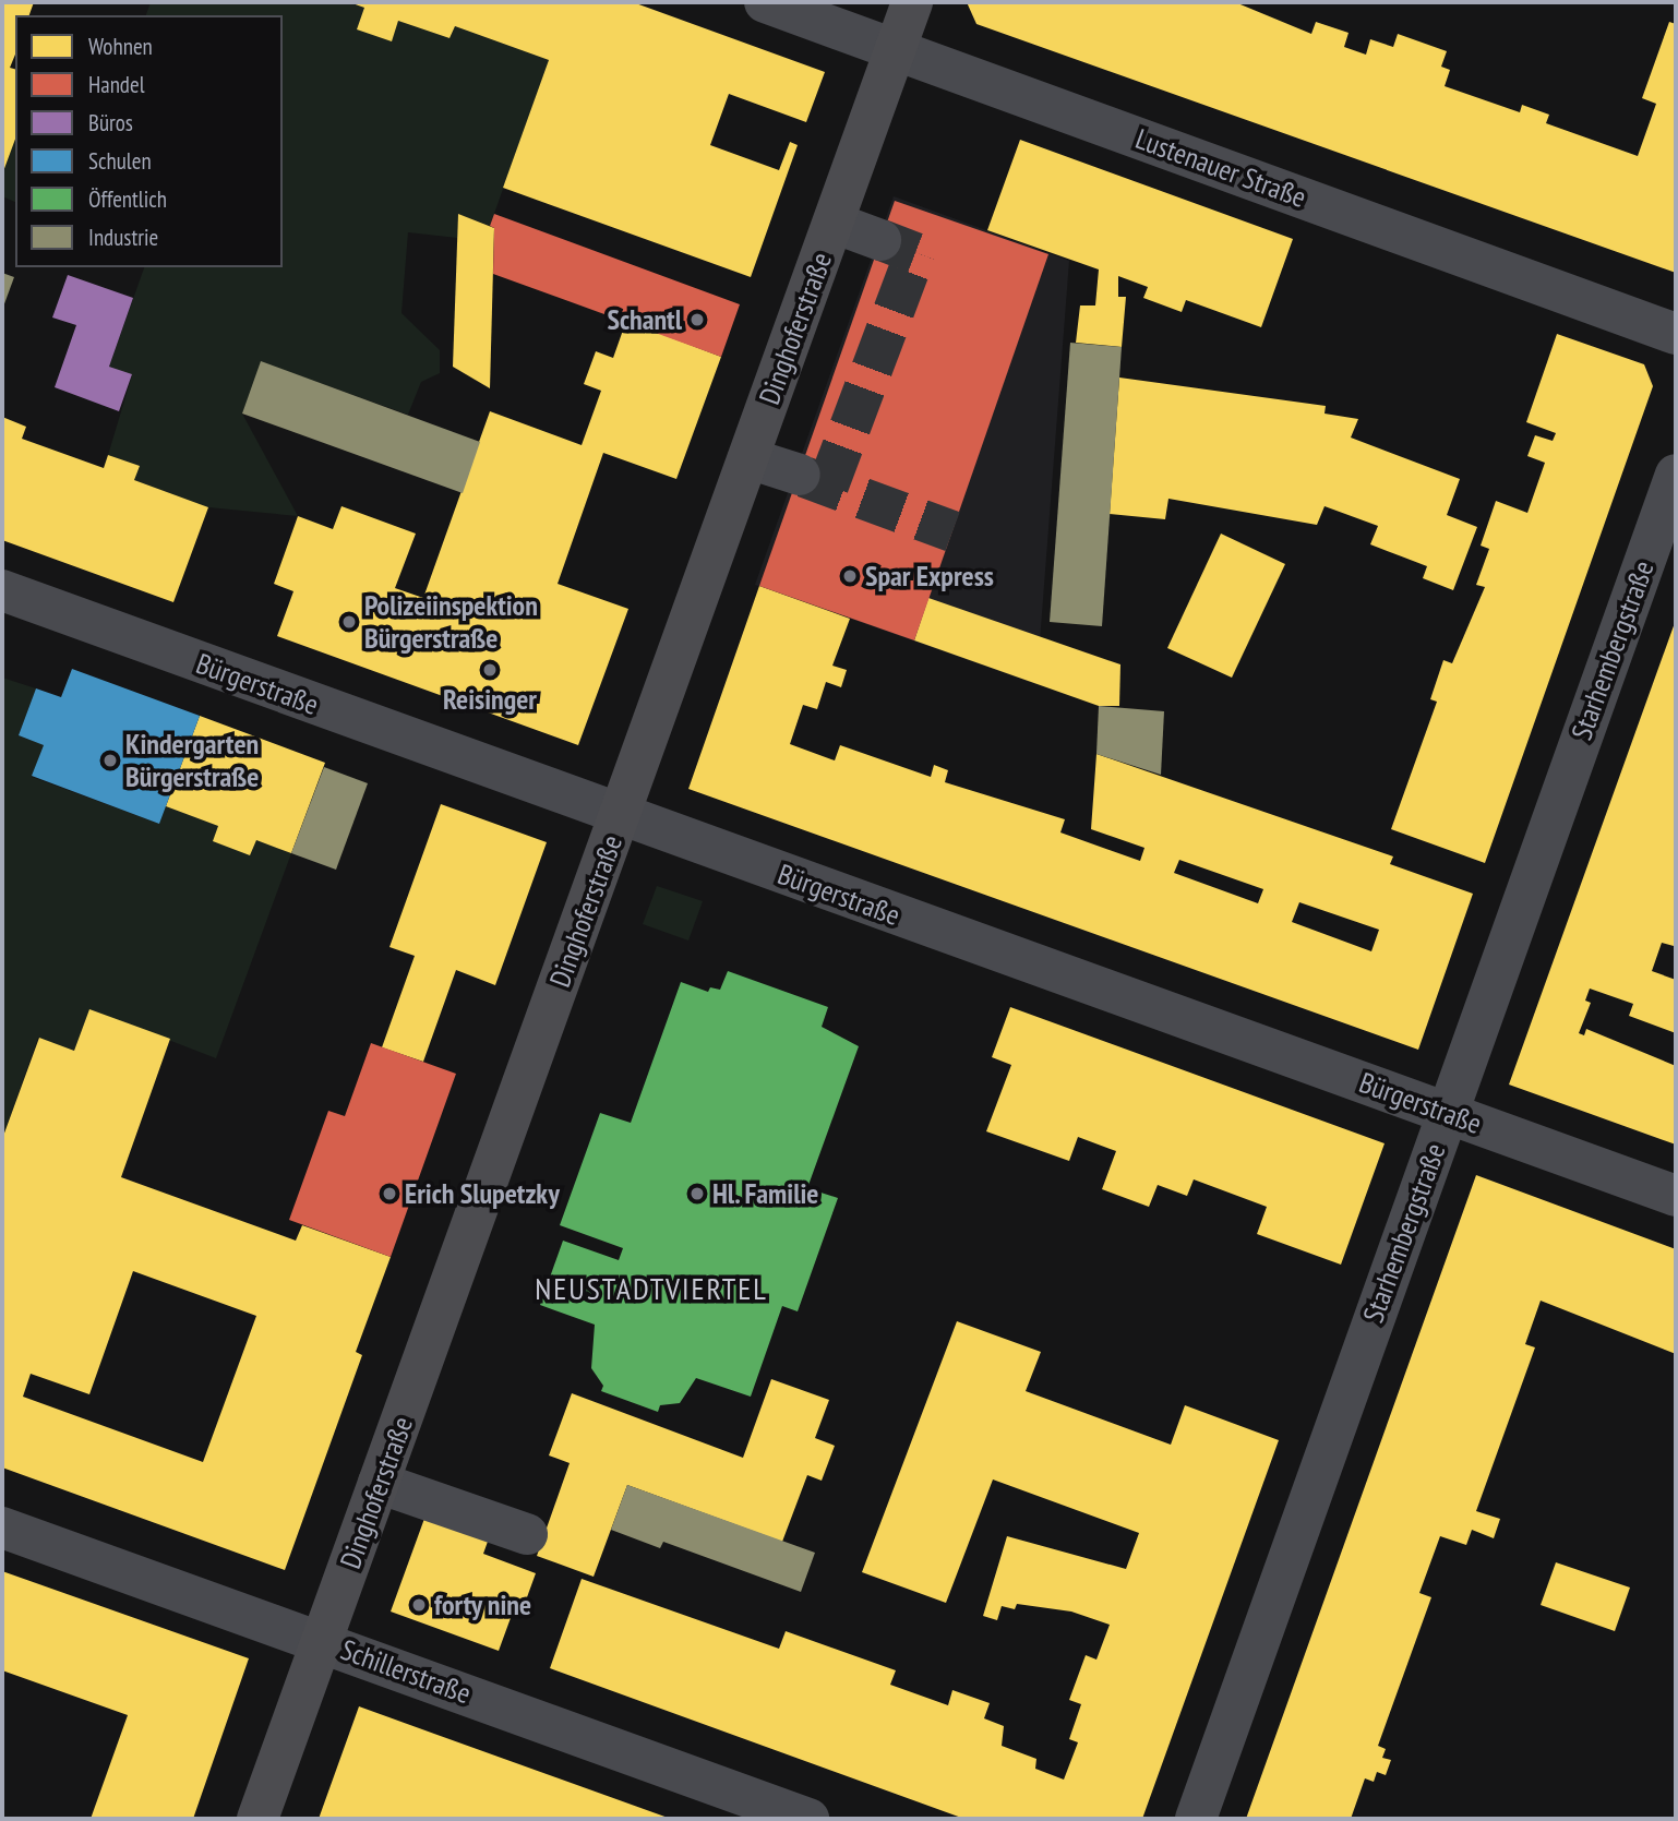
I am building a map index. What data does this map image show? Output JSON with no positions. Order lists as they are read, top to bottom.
{
  "streets": {
    "main road": ["Dinghoferstraße"],
    "street": [
      "Lustenauer Straße",
      "Starhembergstraße",
      "Bürgerstraße",
      "Schillerstraße"
    ]
  },
  "crossings": [
    ["Lustenauer Straße", "Dinghoferstraße"],
    ["Dinghoferstraße", "Bürgerstraße"],
    ["Dinghoferstraße", "Schillerstraße"],
    ["Starhembergstraße", "Bürgerstraße"]
  ],
  "districts": ["NEUSTADTVIERTEL"],
  "places": [
    "Schantl",
    "Spar Express",
    "Polizeiinspektion Bürgerstraße",
    "Reisinger",
    "Kindergarten Bürgerstraße",
    "Erich Slupetzky",
    "Hl. Familie",
    "forty nine"
  ],
  "legend": [
    "Wohnen",
    "Handel",
    "Büros",
    "Schulen",
    "Öffentlich",
    "Industrie"
  ]
}
